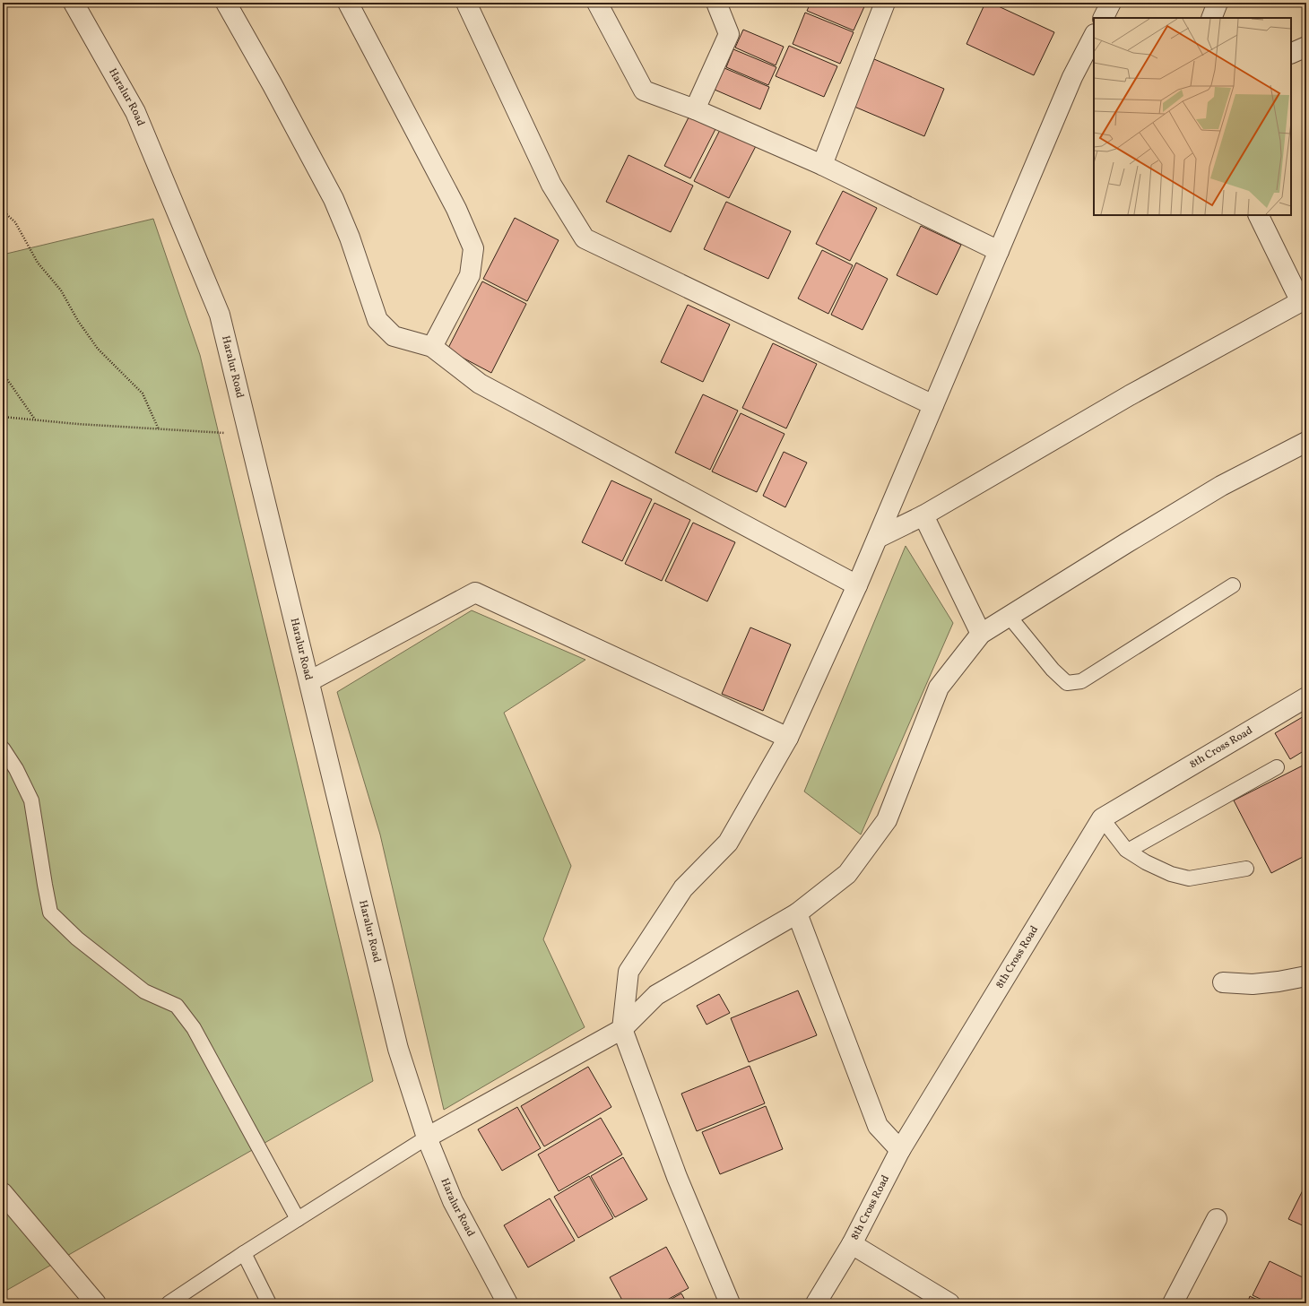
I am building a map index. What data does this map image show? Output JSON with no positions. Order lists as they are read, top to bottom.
{
  "streets": {
    "street": ["Haralur Road", "8th Cross Road"]
  }
}
